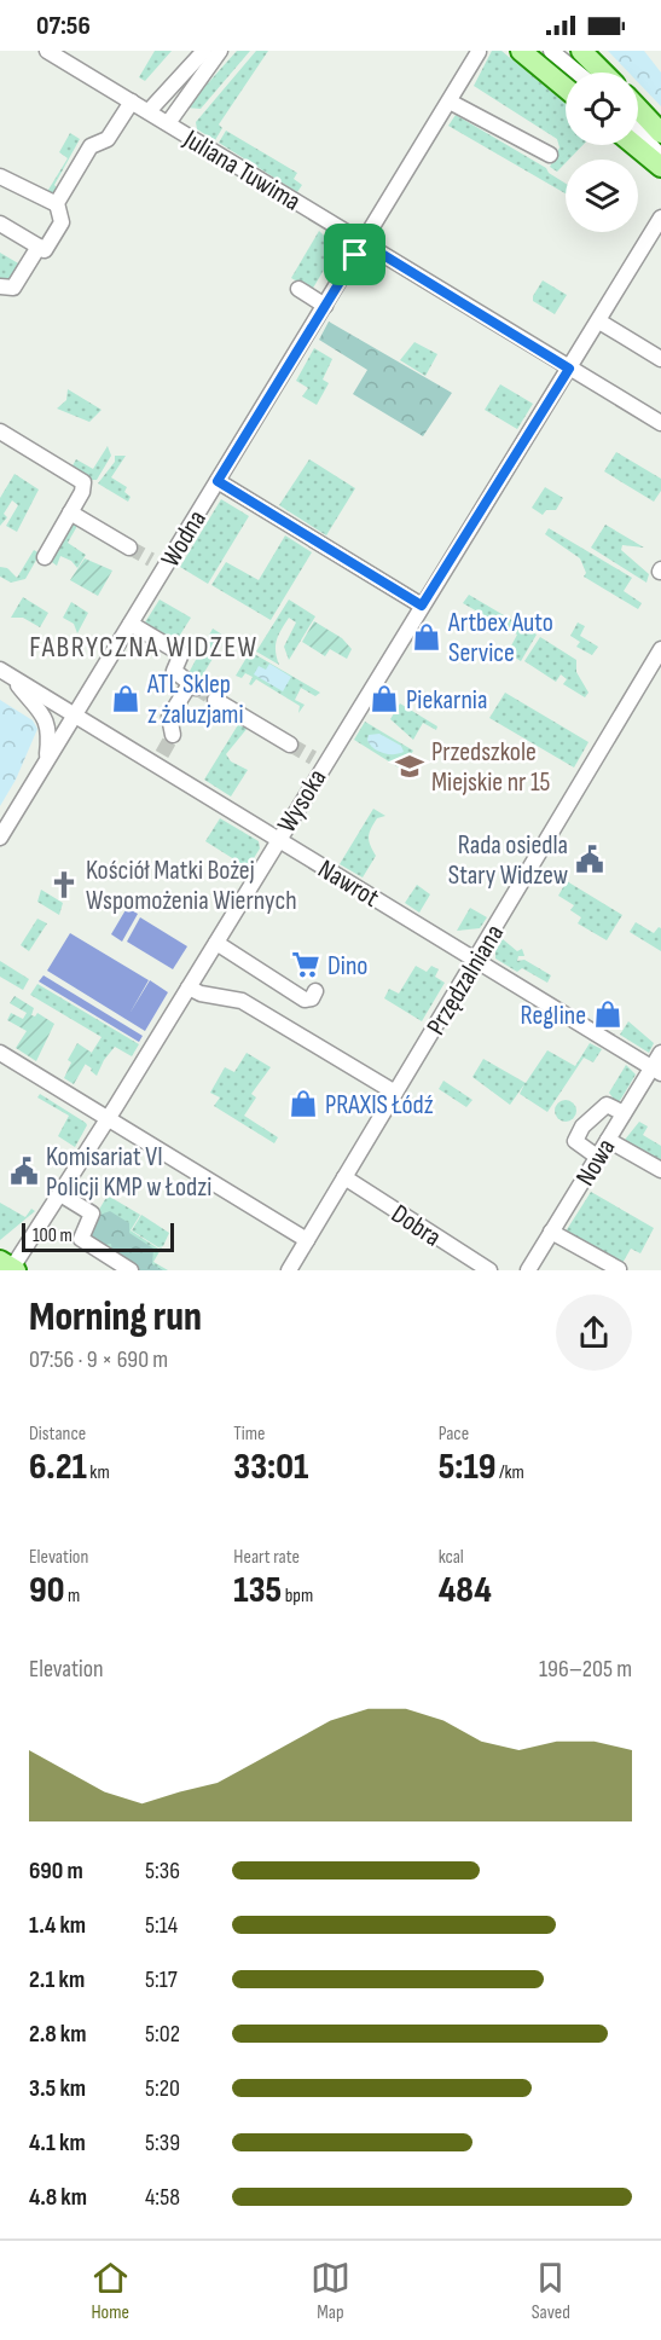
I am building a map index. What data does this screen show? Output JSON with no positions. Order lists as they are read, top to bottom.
{
  "streets": {
    "street": [
      "Juliana Tuwima",
      "Wodna",
      "Wysoka",
      "Nawrot",
      "Przędzalniana",
      "Nowa",
      "Dobra"
    ]
  },
  "crossings": [
    ["Juliana Tuwima", "Wodna"],
    ["Juliana Tuwima", "Wysoka"],
    ["Wodna", "Nawrot"],
    ["Wysoka", "Nawrot"],
    ["Nawrot", "Przędzalniana"],
    ["Nawrot", "Nowa"],
    ["Przędzalniana", "Dobra"]
  ],
  "districts": ["FABRYCZNA WIDZEW"],
  "places": {
    "shop": [
      "Artbex Auto Service",
      "ATL Sklep z żaluzjami",
      "Piekarnia",
      "Regline",
      "PRAXIS Łódź"
    ],
    "school or university": ["Przedszkole Miejskie nr 15"],
    "public building": ["Rada osiedla Stary Widzew", "Komisariat VI Policji KMP w Łodzi"],
    "church": ["Kościół Matki Bożej Wspomożenia Wiernych"],
    "supermarket": ["Dino"]
  },
  "scale_bar": "100 m",
  "page": {
    "status": "07:56",
    "scale": "100 m",
    "heading": ["Morning run", "07:56 · 9 × 690 m"],
    "stats": [
      ["Distance", "6.21 km"],
      ["Time", "33:01"],
      ["Pace", "5:19 /km"],
      ["Elevation", "90 m"],
      ["Heart rate", "135 bpm"],
      ["kcal", "484"]
    ],
    "chart": ["Elevation", "196–205 m"],
    "list": [
      {
        "name": "690 m",
        "note": "5:36"
      },
      {
        "name": "1.4 km",
        "note": "5:14"
      },
      {
        "name": "2.1 km",
        "note": "5:17"
      },
      {
        "name": "2.8 km",
        "note": "5:02"
      },
      {
        "name": "3.5 km",
        "note": "5:20"
      },
      {
        "name": "4.1 km",
        "note": "5:39"
      },
      {
        "name": "4.8 km",
        "note": "4:58"
      }
    ],
    "tabs": ["Home", "Map", "Saved"]
  }
}
